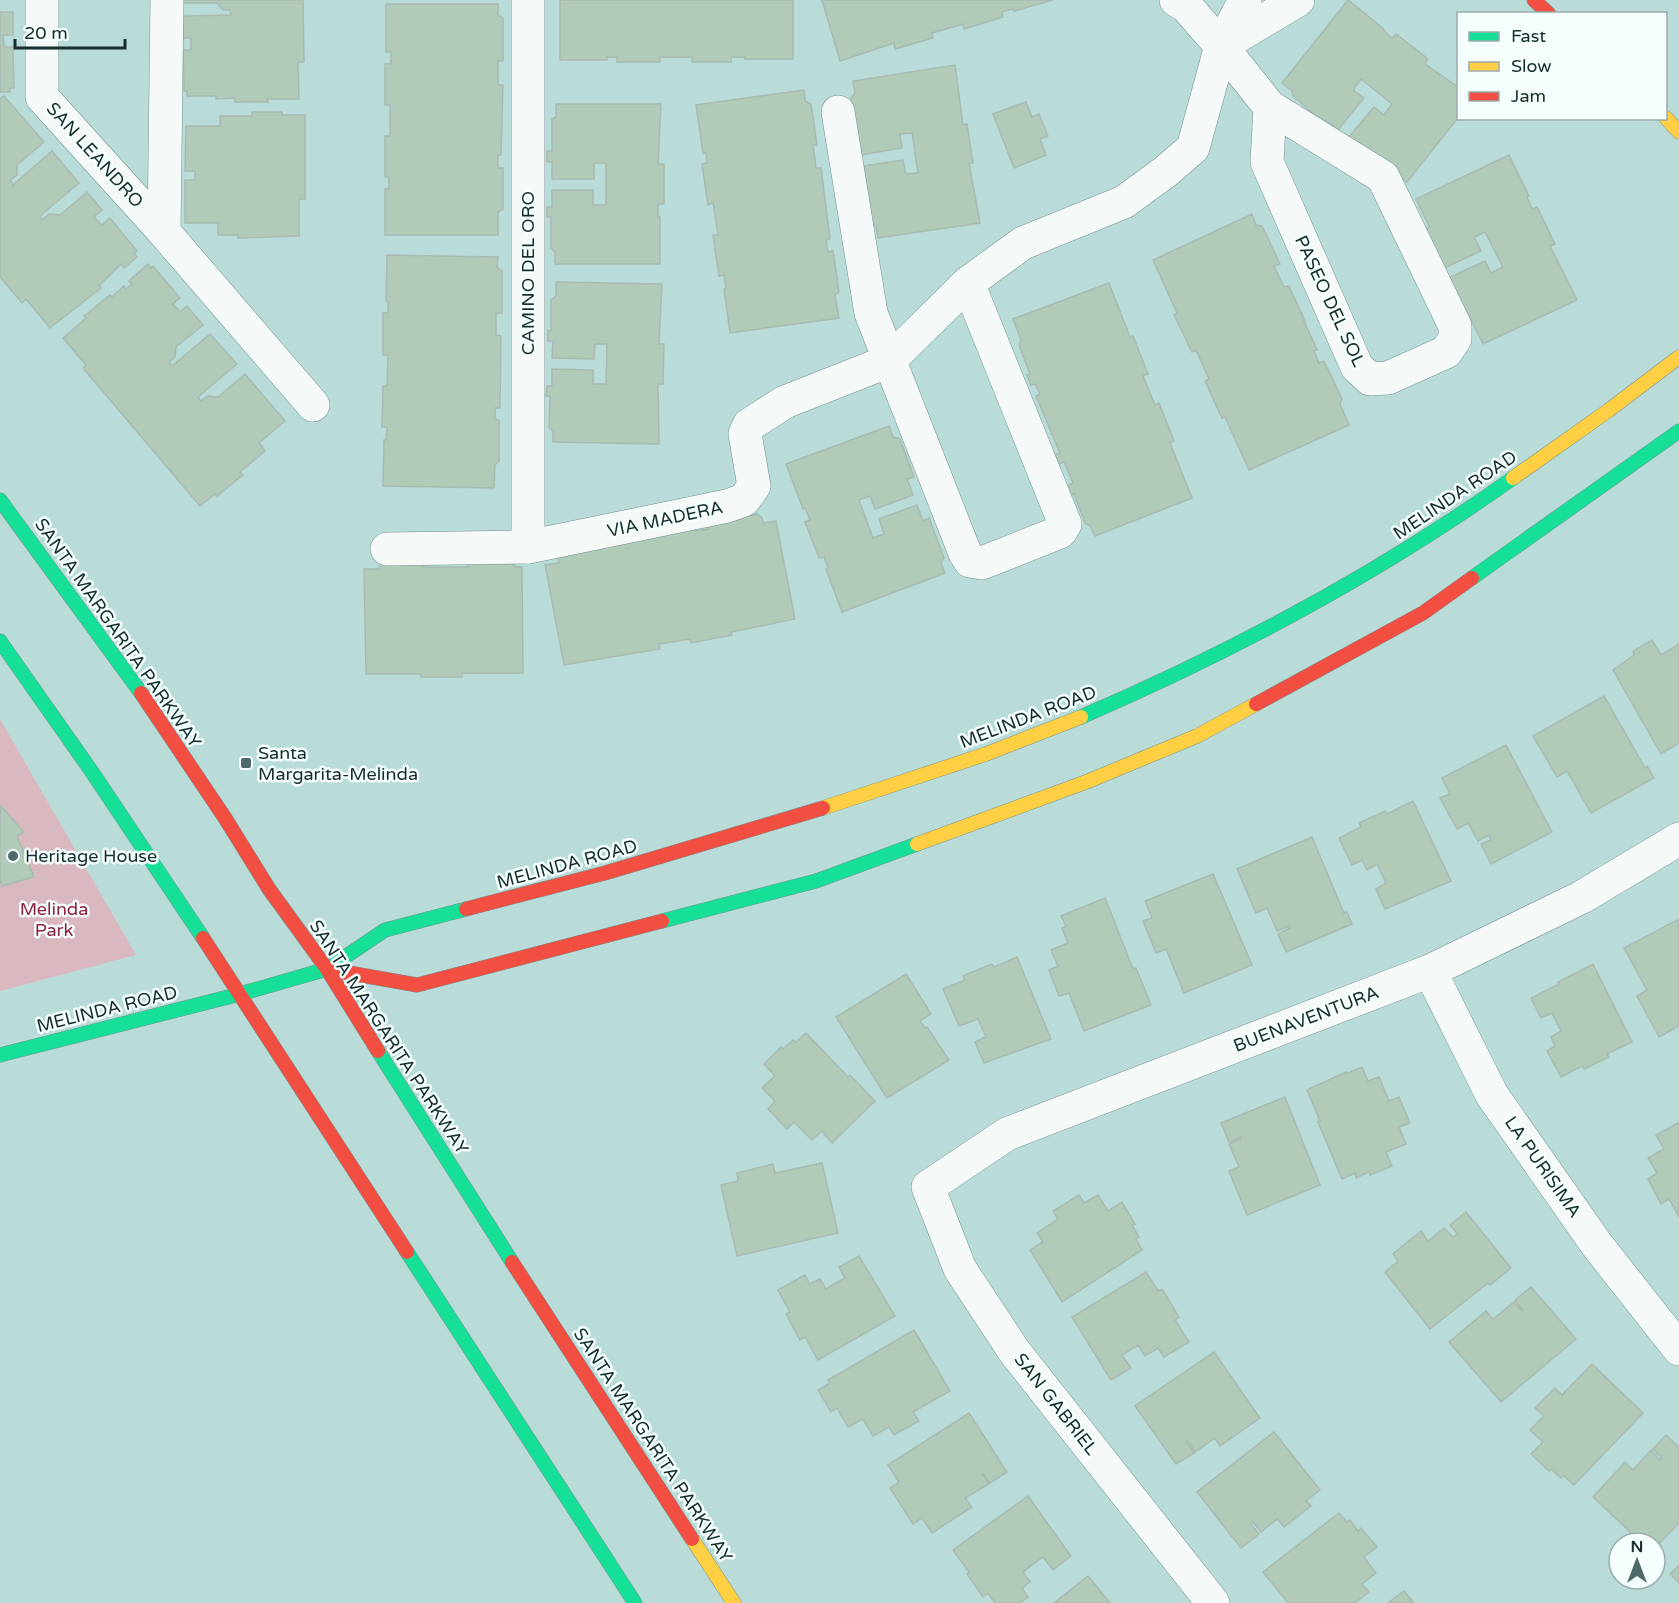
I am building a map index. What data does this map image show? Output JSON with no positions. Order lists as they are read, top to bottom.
{
  "streets": {
    "main road": ["MELINDA ROAD", "SANTA MARGARITA PARKWAY"],
    "street": [
      "SAN LEANDRO",
      "CAMINO DEL ORO",
      "PASEO DEL SOL",
      "VIA MADERA",
      "BUENAVENTURA",
      "LA PURISIMA",
      "SAN GABRIEL"
    ]
  },
  "crossings": [
    ["CAMINO DEL ORO", "VIA MADERA"],
    ["PASEO DEL SOL", "VIA MADERA"],
    ["MELINDA ROAD", "SANTA MARGARITA PARKWAY"],
    ["BUENAVENTURA", "LA PURISIMA"],
    ["BUENAVENTURA", "SAN GABRIEL"]
  ],
  "parks": ["Melinda Park"],
  "places": {
    "transit": ["Santa Margarita-Melinda"],
    "other": ["Heritage House"]
  },
  "legend": ["Fast", "Slow", "Jam"],
  "scale_bar": "20 m",
  "north": "top"
}
